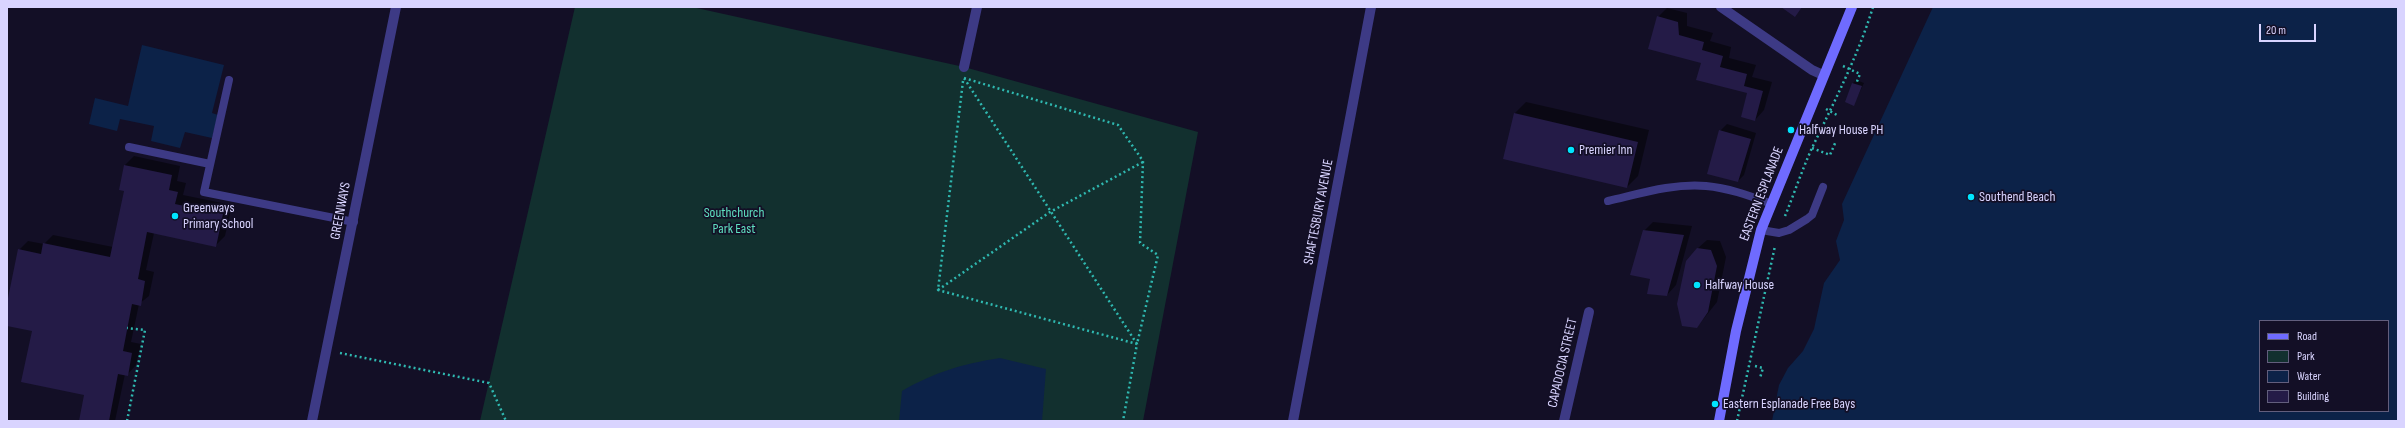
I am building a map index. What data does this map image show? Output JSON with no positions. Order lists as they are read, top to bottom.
{
  "streets": {
    "main road": ["EASTERN ESPLANADE"],
    "street": ["GREENWAYS", "SHAFTESBURY AVENUE", "CAPADOCIA STREET"]
  },
  "parks": ["Southchurch Park East"],
  "places": [
    "Halfway House PH",
    "Premier Inn",
    "Southend Beach",
    "Greenways Primary School",
    "Halfway House",
    "Eastern Esplanade Free Bays"
  ],
  "legend": [
    "Road",
    "Park",
    "Water",
    "Building"
  ],
  "scale_bar": "20 m"
}
